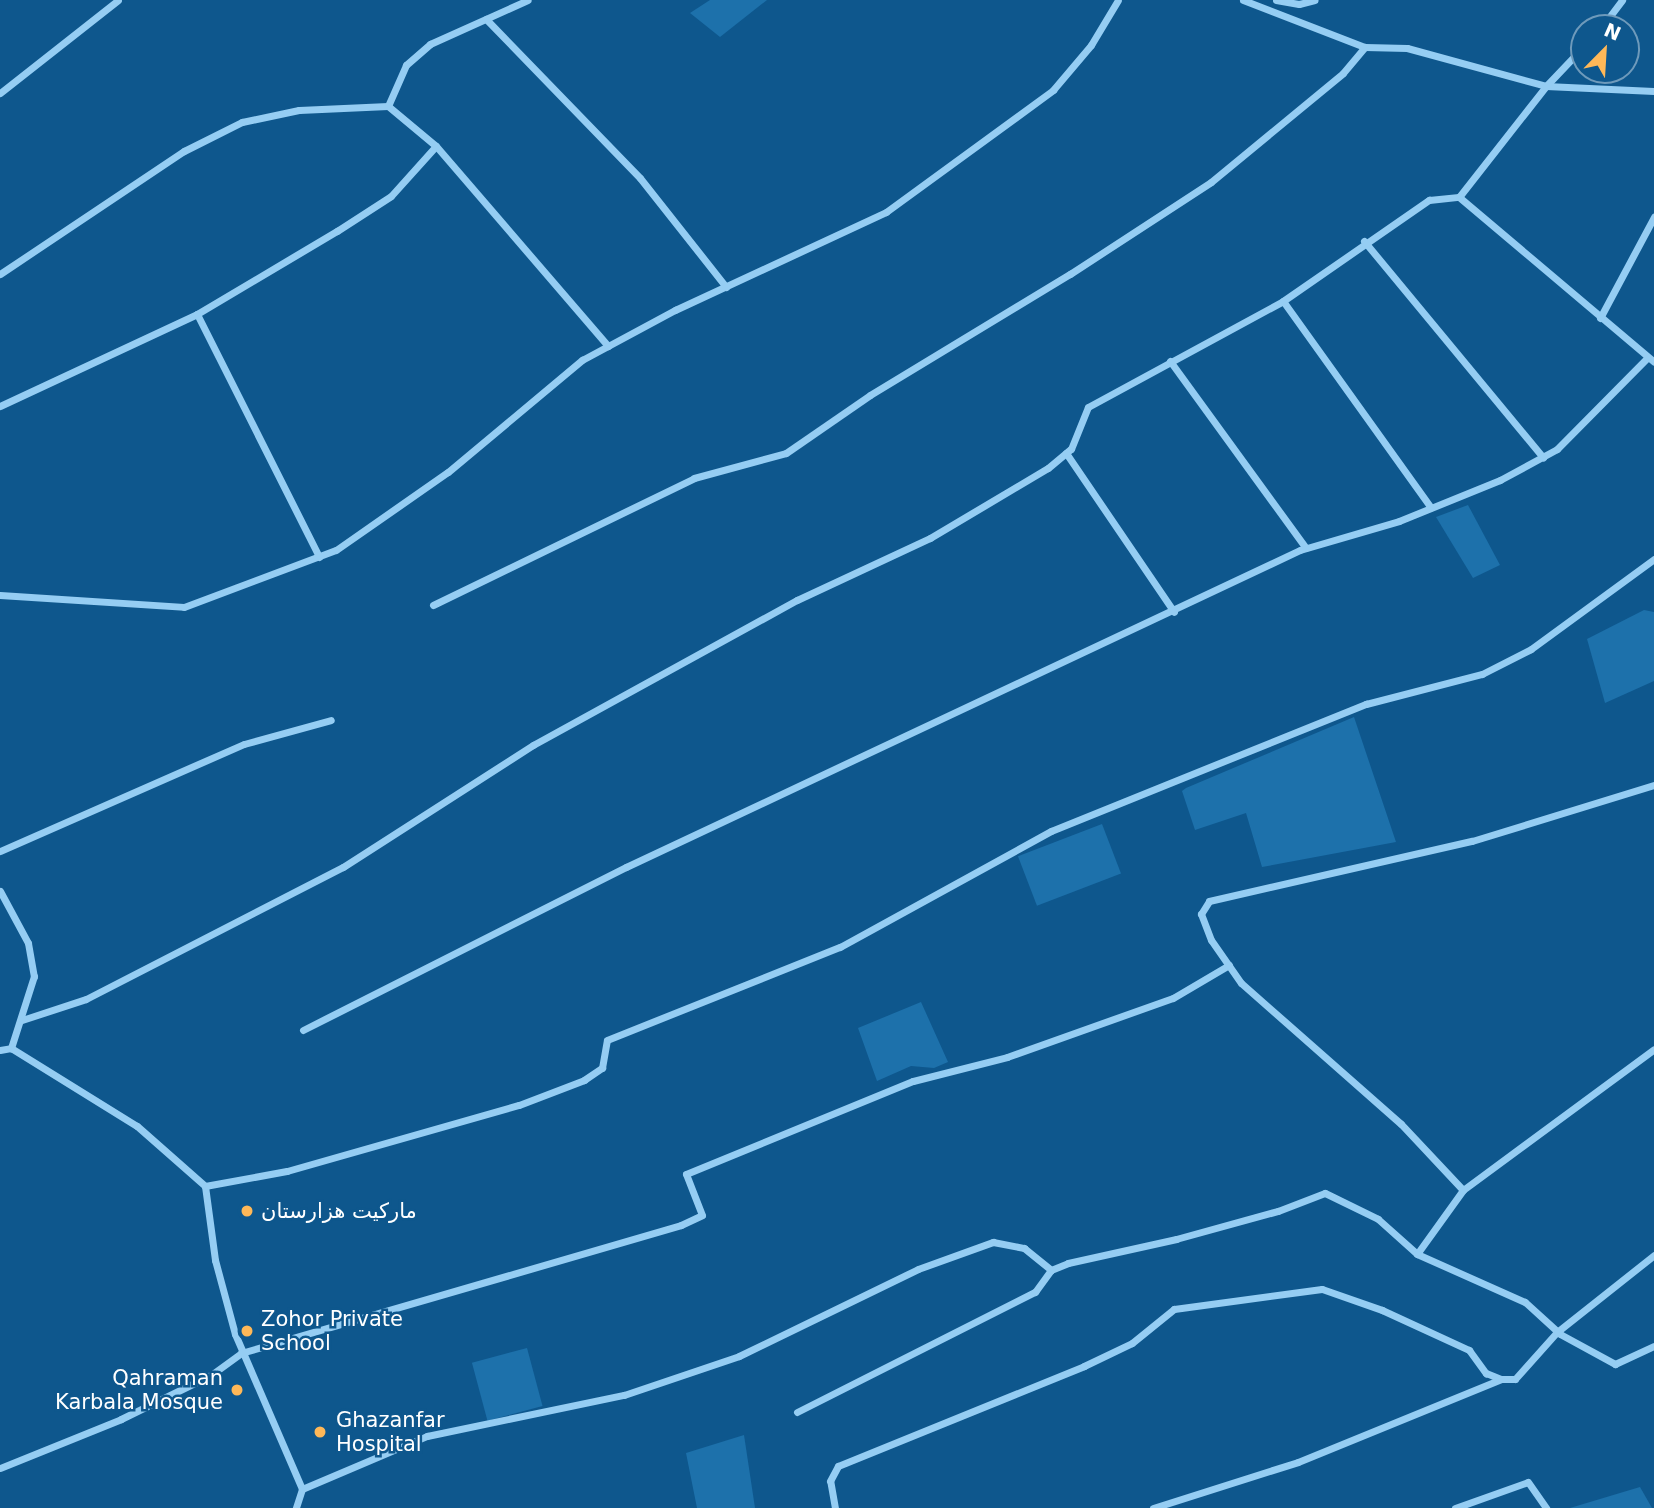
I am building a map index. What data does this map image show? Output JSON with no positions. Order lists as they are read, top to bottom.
{
  "places": [
    "مارکیت هزارستان",
    "Zohor Private School",
    "Qahraman Karbala Mosque",
    "Ghazanfar Hospital"
  ],
  "north": "top right"
}
